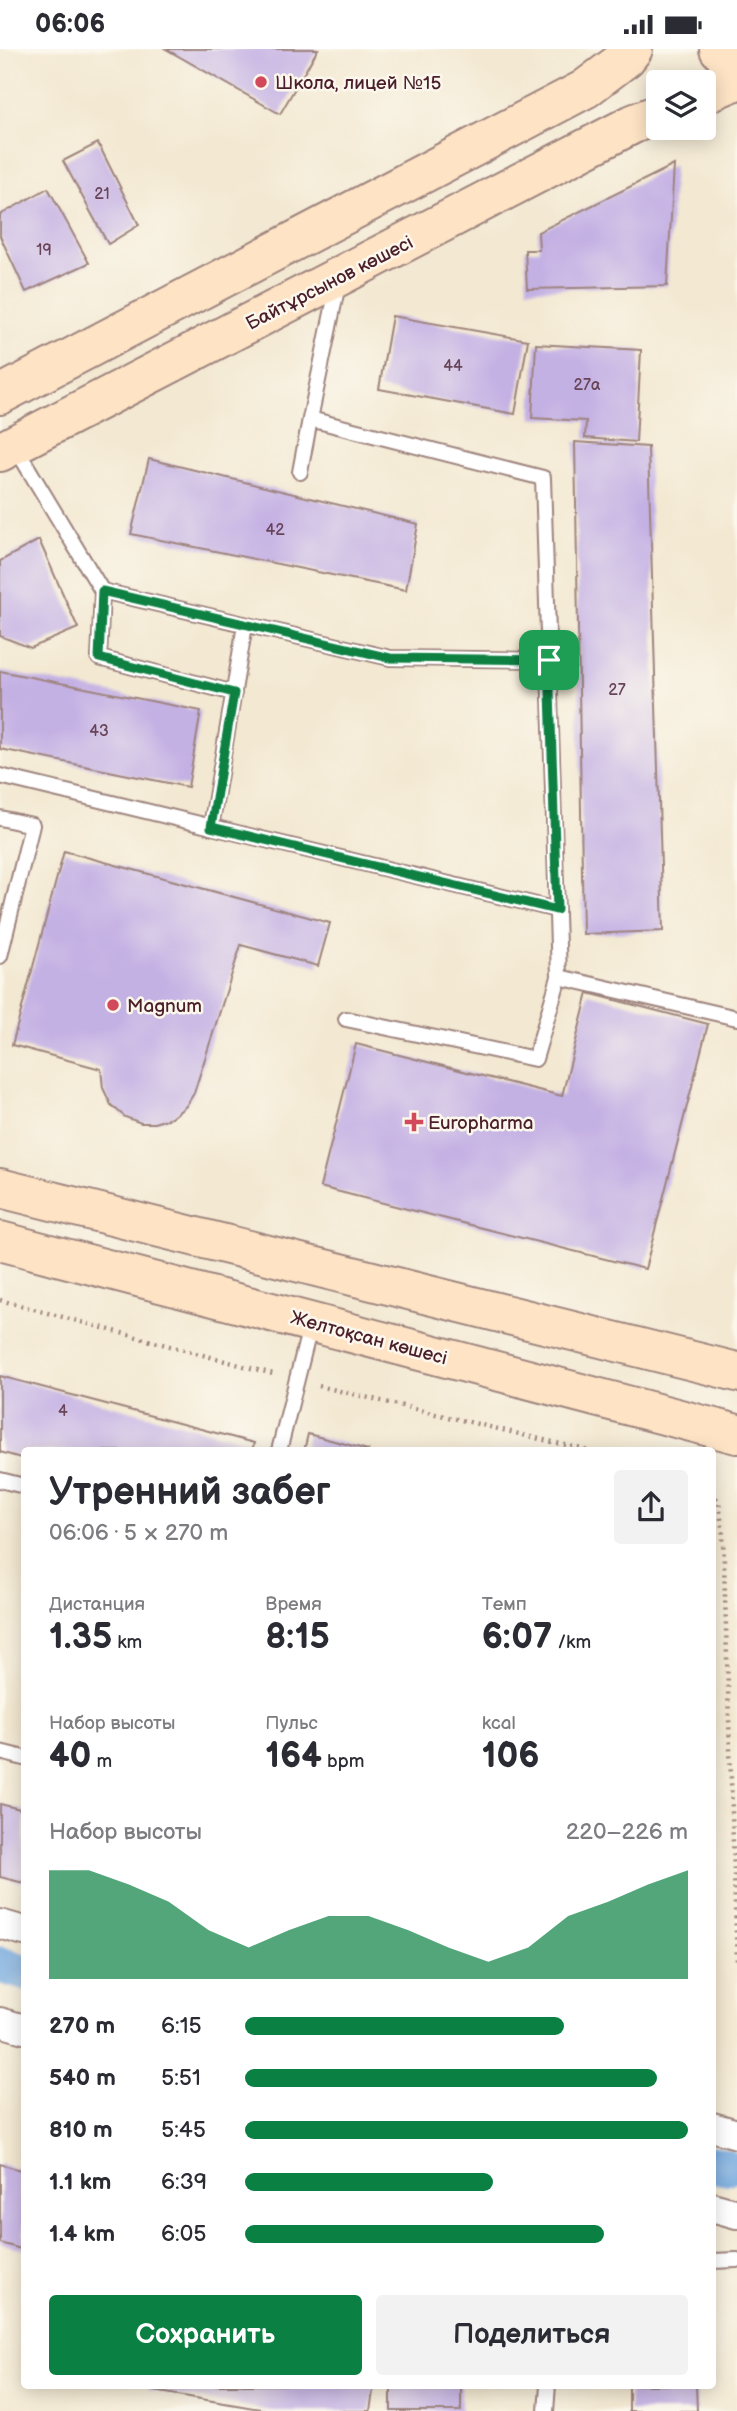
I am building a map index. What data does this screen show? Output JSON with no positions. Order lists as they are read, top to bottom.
{
  "streets": {
    "main road": ["Байтұрсынов көшесі", "Желтоқсан көшесі"]
  },
  "places": {
    "other": ["Школа, лицей №15", "Magnum"],
    "health": ["Europharma"]
  },
  "house_numbers": [
    "21",
    "19",
    "44",
    "27а",
    "42",
    "27",
    "43",
    "4"
  ],
  "page": {
    "status": "06:06",
    "heading": ["Утренний забег", "06:06 · 5 × 270 m"],
    "stats": [
      ["Дистанция", "1.35 km"],
      ["Время", "8:15"],
      ["Темп", "6:07 /km"],
      ["Набор высоты", "40 m"],
      ["Пульс", "164 bpm"],
      ["kcal", "106"]
    ],
    "chart": ["Набор высоты", "220–226 m"],
    "list": [
      {
        "name": "270 m",
        "note": "6:15"
      },
      {
        "name": "540 m",
        "note": "5:51"
      },
      {
        "name": "810 m",
        "note": "5:45"
      },
      {
        "name": "1.1 km",
        "note": "6:39"
      },
      {
        "name": "1.4 km",
        "note": "6:05"
      }
    ],
    "buttons": ["Сохранить", "Поделиться"]
  }
}
